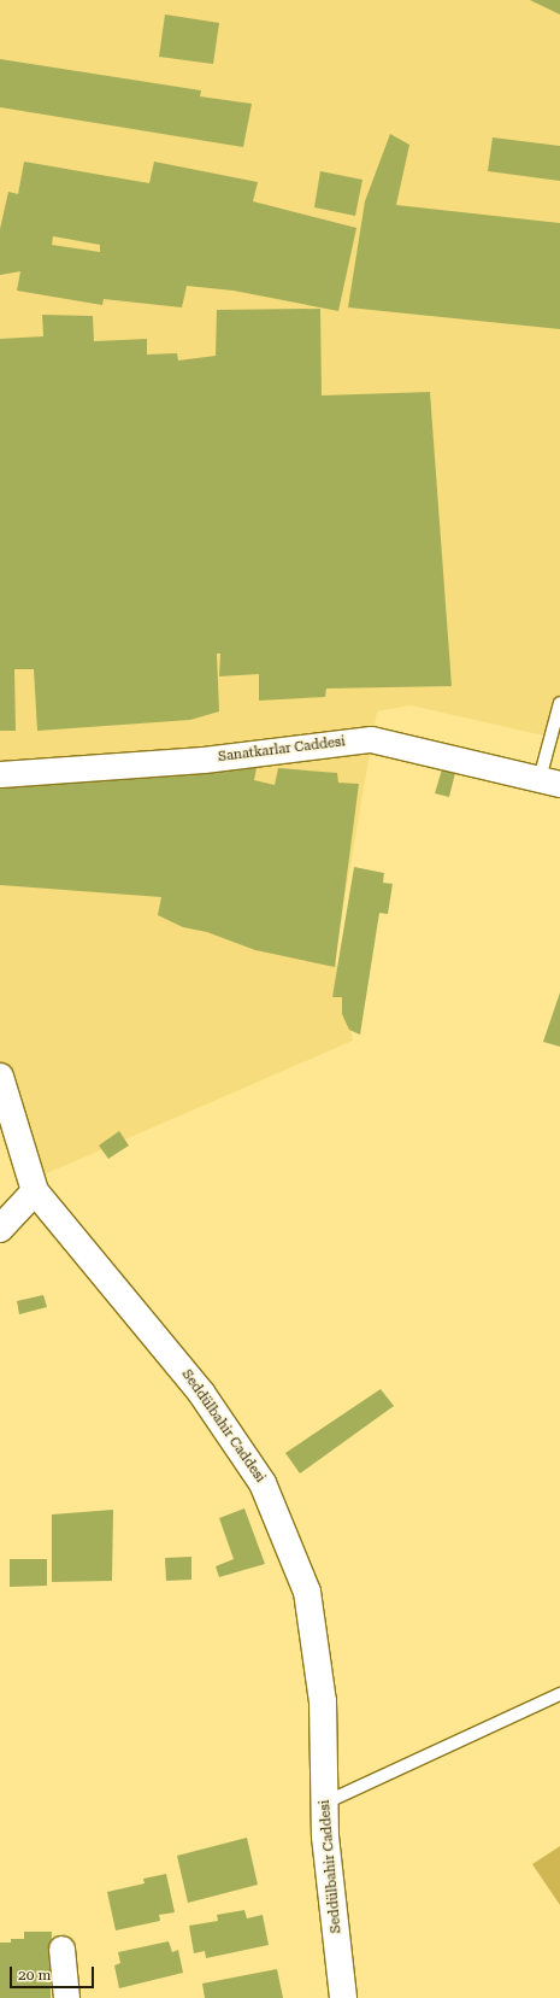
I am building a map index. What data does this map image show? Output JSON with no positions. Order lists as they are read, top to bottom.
{
  "streets": {
    "street": ["Sanatkarlar Caddesi", "Seddülbahir Caddesi"]
  },
  "scale_bar": "20 m"
}
